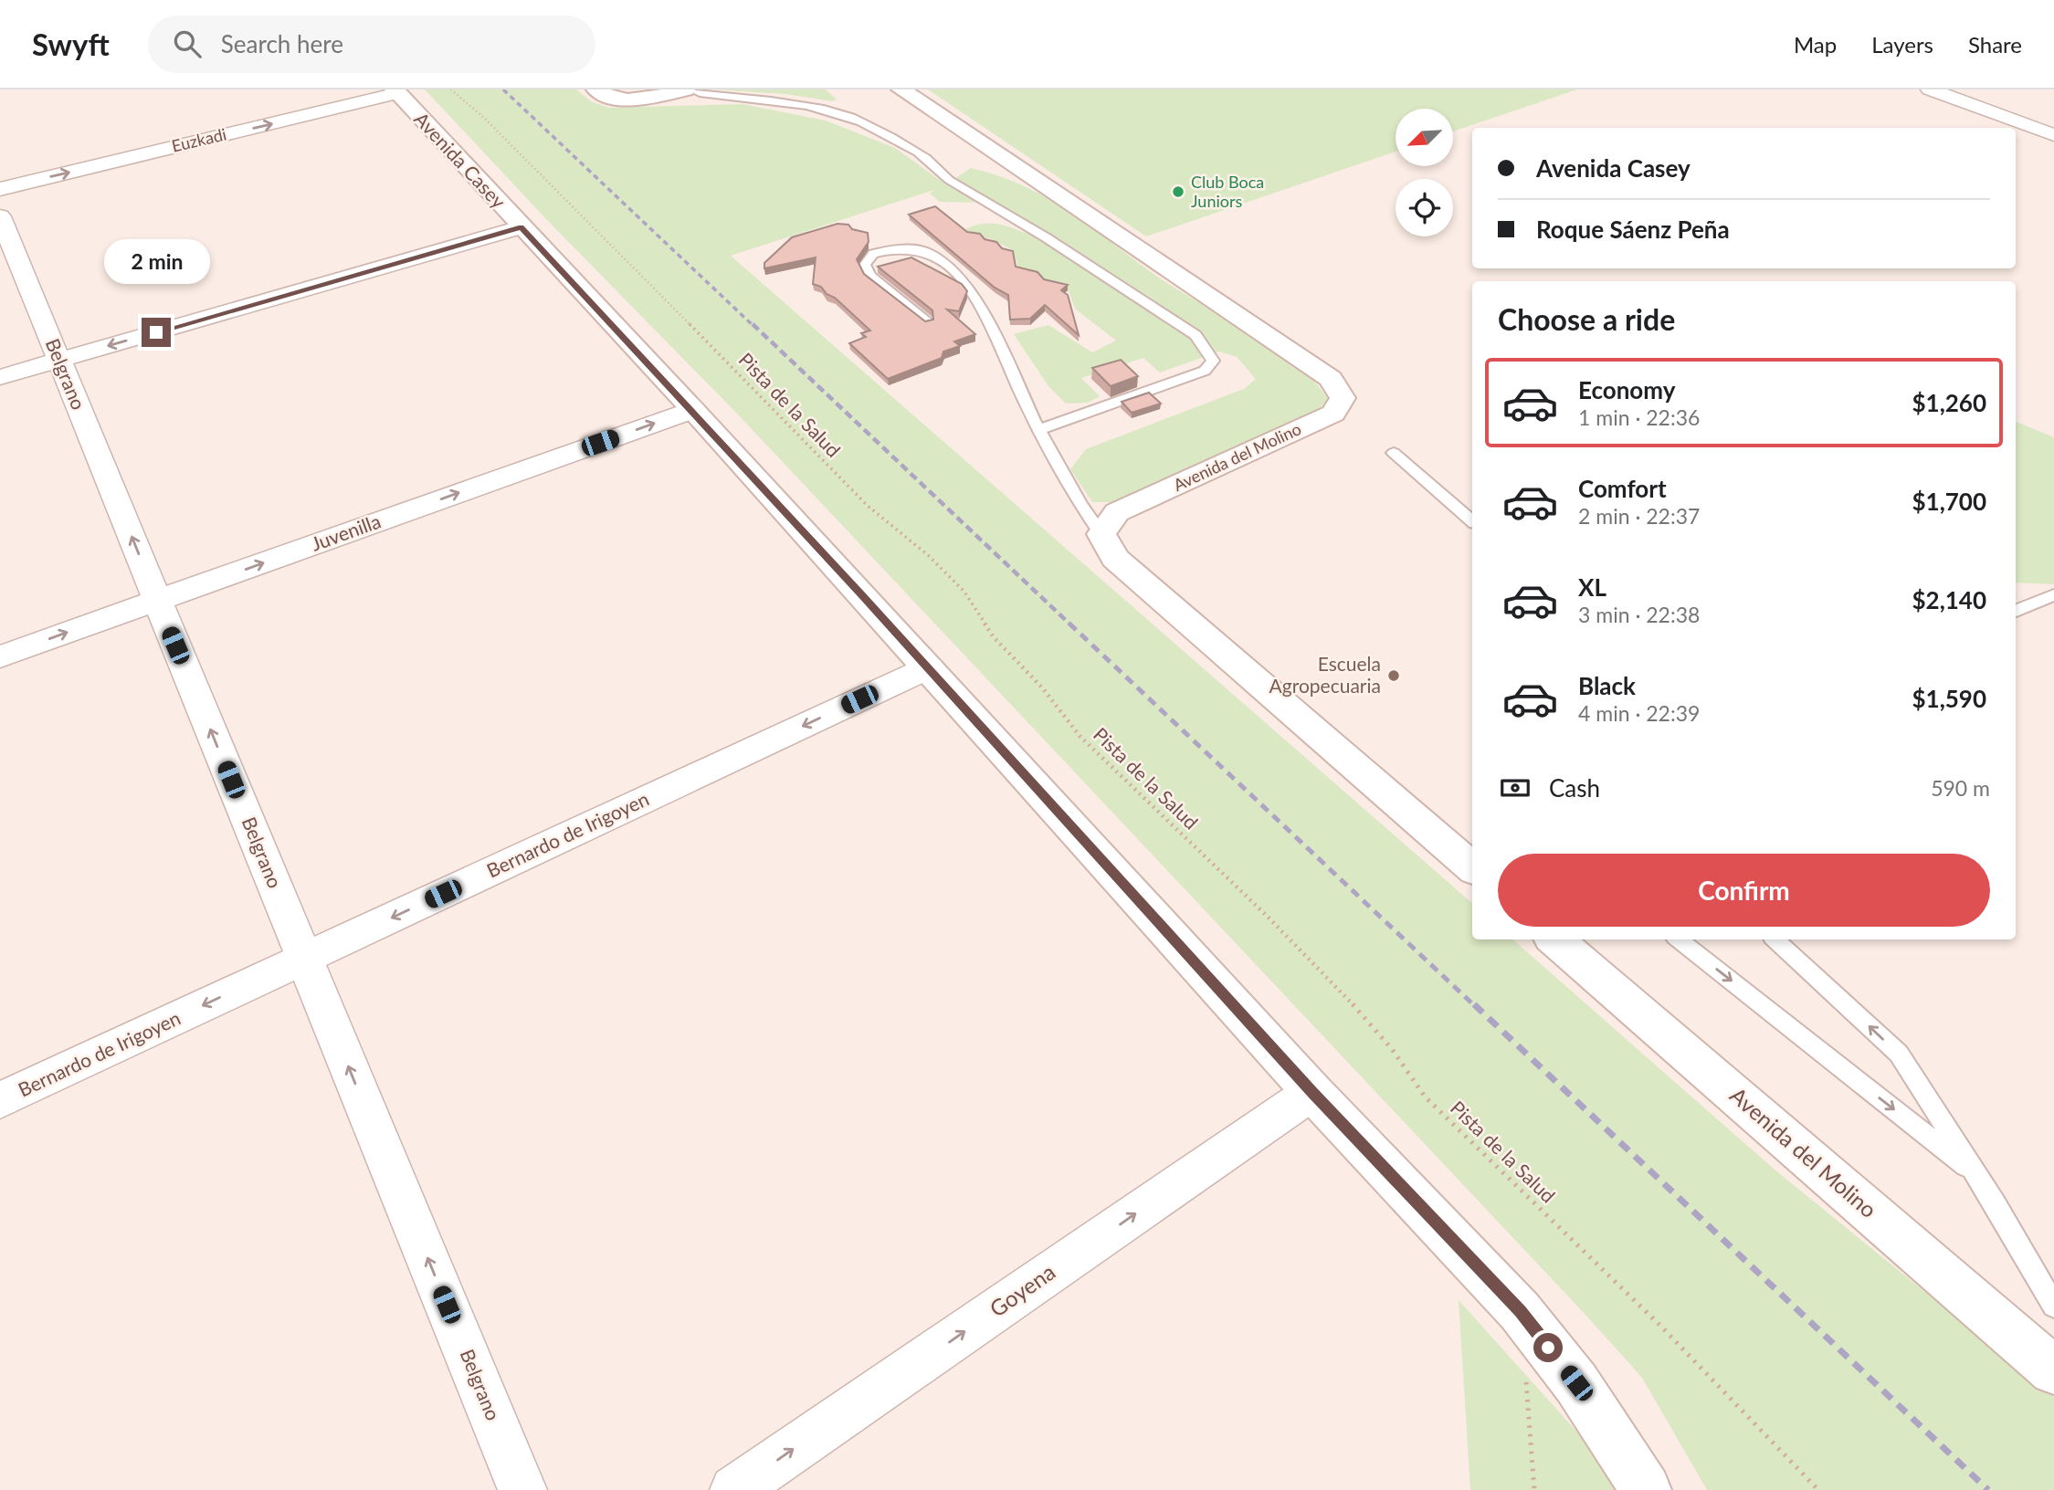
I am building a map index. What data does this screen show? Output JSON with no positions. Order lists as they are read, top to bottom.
{
  "streets": {
    "street": [
      "Euzkadi",
      "Avenida Casey",
      "Belgrano",
      "Avenida del Molino",
      "Juvenilla",
      "Bernardo de Irigoyen",
      "Goyena"
    ],
    "path": ["Pista de la Salud"]
  },
  "crossings": [
    ["Euzkadi", "Avenida Casey"],
    ["Avenida Casey", "Juvenilla"],
    ["Avenida Casey", "Bernardo de Irigoyen"],
    ["Avenida Casey", "Goyena"],
    ["Belgrano", "Juvenilla"],
    ["Belgrano", "Bernardo de Irigoyen"]
  ],
  "one_way": ["Belgrano", "Bernardo de Irigoyen", "Goyena"],
  "places": ["Club Boca Juniors", "Escuela Agropecuaria"],
  "north": "bottom left",
  "page": {
    "header": "Swyft",
    "search": "Search here",
    "nav": ["Map", "Layers", "Share"],
    "banner": ["Avenida Casey", "Roque Sáenz Peña"],
    "bubble": "2 min",
    "heading": "Choose a ride",
    "list": [
      {
        "name": "Economy",
        "note": "1 min · 22:36",
        "value": "$1,260"
      },
      {
        "name": "Comfort",
        "note": "2 min · 22:37",
        "value": "$1,700"
      },
      {
        "name": "XL",
        "note": "3 min · 22:38",
        "value": "$2,140"
      },
      {
        "name": "Black",
        "note": "4 min · 22:39",
        "value": "$1,590"
      }
    ],
    "pay": ["Cash", "590 m"],
    "buttons": "Confirm"
  }
}
